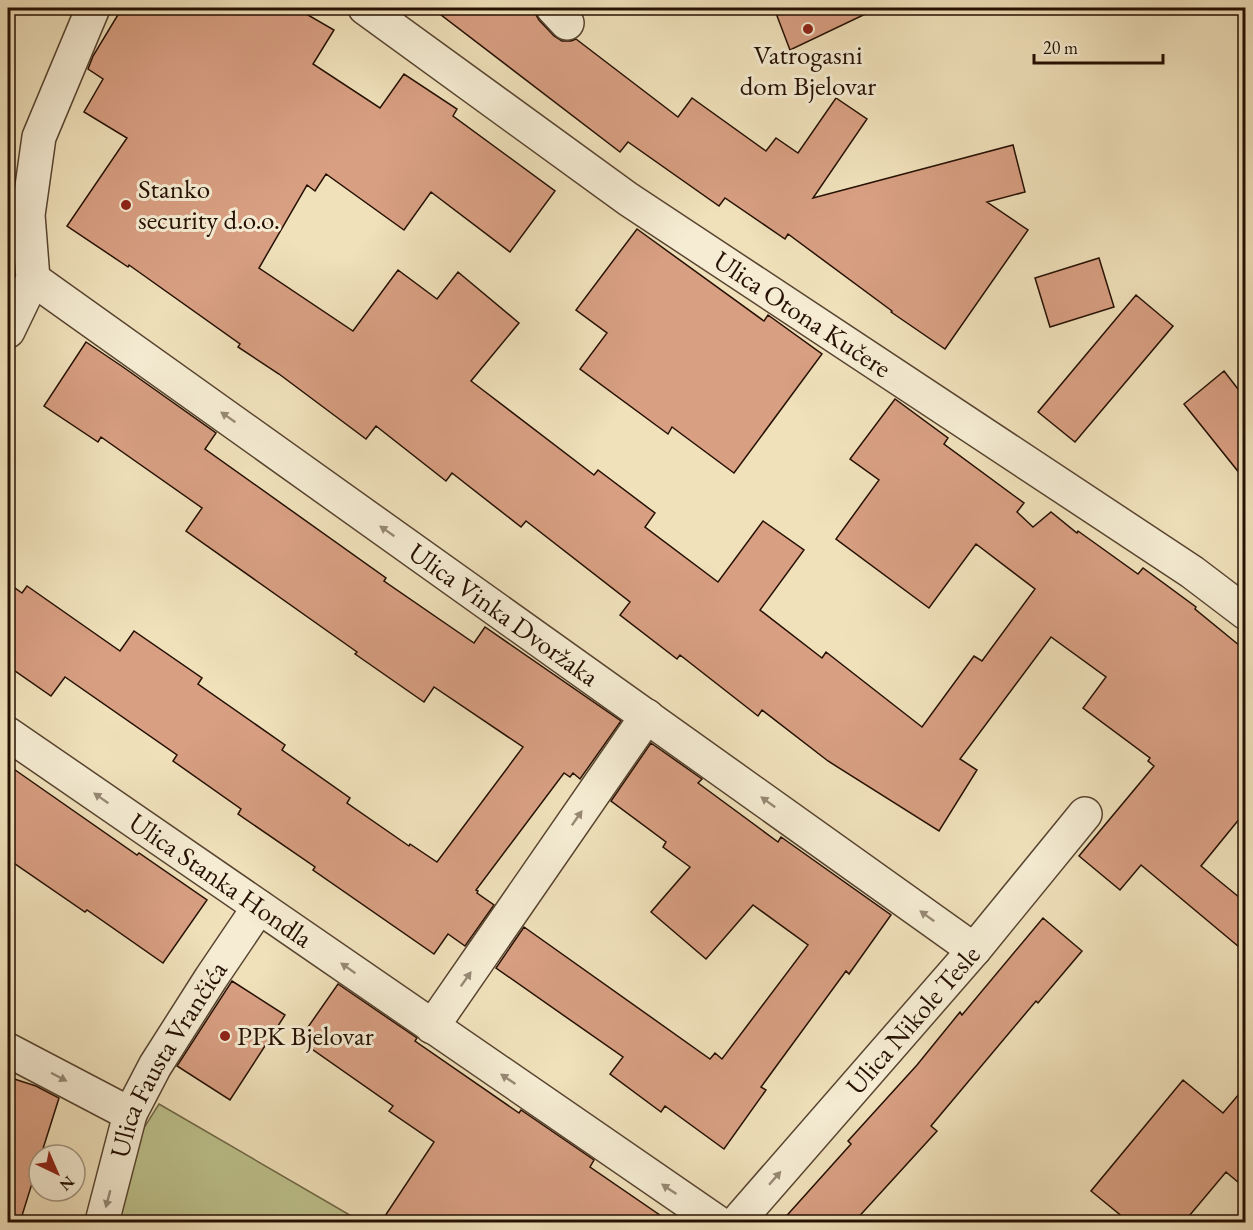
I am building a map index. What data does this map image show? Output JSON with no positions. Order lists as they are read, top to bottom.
{
  "streets": {
    "street": [
      "Ulica Otona Kučere",
      "Ulica Vinka Dvoržaka",
      "Ulica Stanka Hondla",
      "Ulica Nikole Tesle",
      "Ulica Fausta Vrančića"
    ]
  },
  "crossings": [
    ["Ulica Vinka Dvoržaka", "Ulica Nikole Tesle"],
    ["Ulica Stanka Hondla", "Ulica Fausta Vrančića"]
  ],
  "one_way": ["Ulica Vinka Dvoržaka", "Ulica Stanka Hondla", "Ulica Nikole Tesle"],
  "places": ["Vatrogasni dom Bjelovar", "Stanko security d.o.o.", "PPK Bjelovar"],
  "scale_bar": "20 m",
  "north": "bottom right"
}
